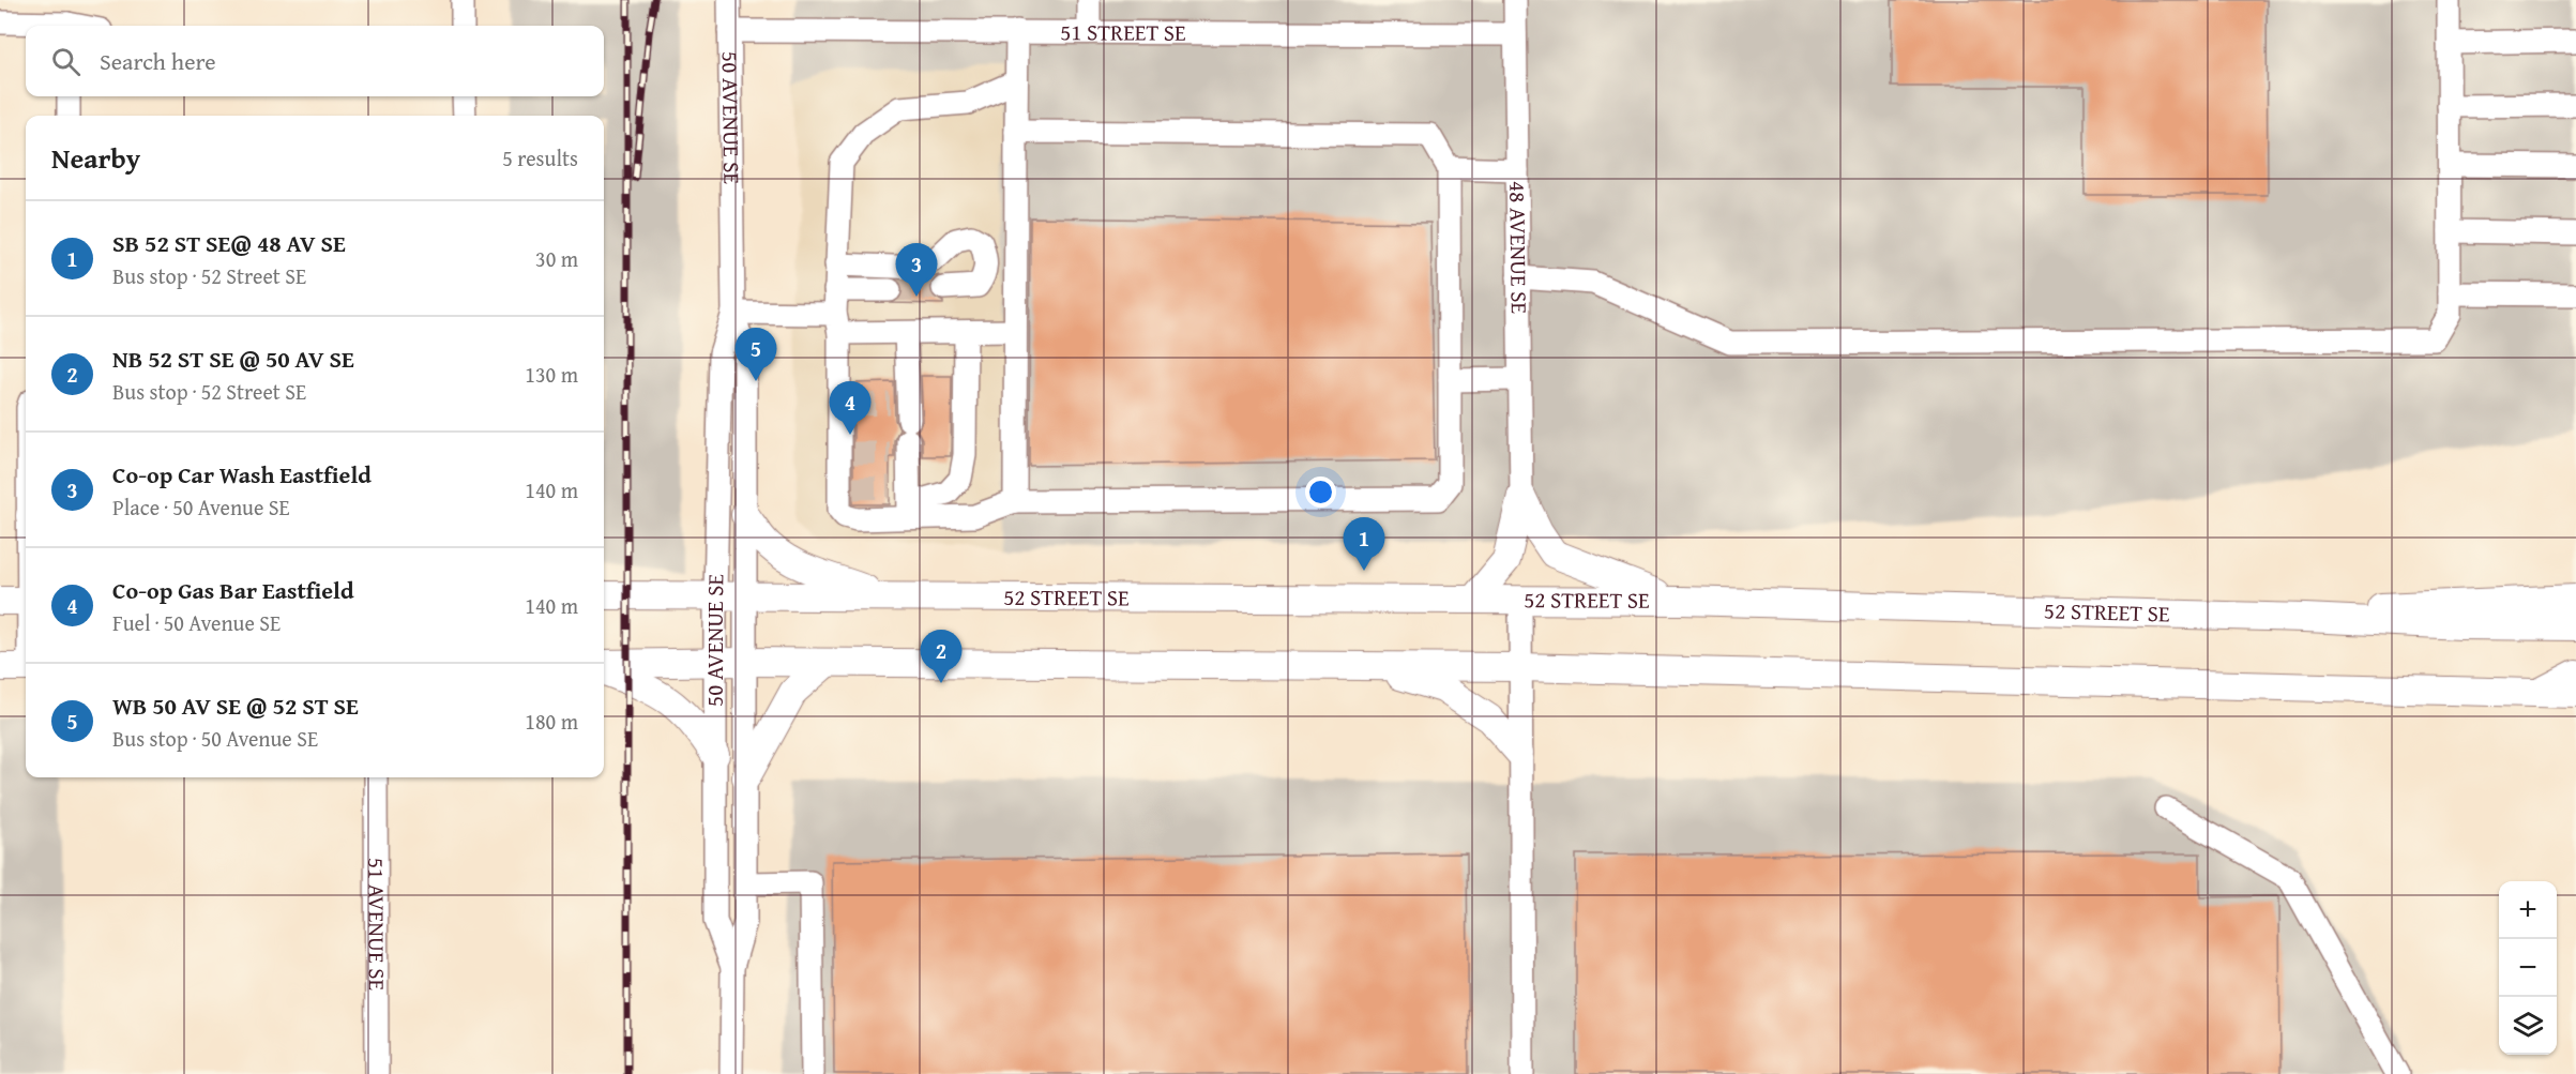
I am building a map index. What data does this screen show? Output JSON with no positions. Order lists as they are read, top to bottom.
{
  "streets": {
    "main road": ["52 STREET SE"],
    "street": [
      "51 STREET SE",
      "50 AVENUE SE",
      "48 AVENUE SE",
      "51 AVENUE SE"
    ]
  },
  "crossings": [
    ["51 STREET SE", "50 AVENUE SE"],
    ["51 STREET SE", "48 AVENUE SE"],
    ["50 AVENUE SE", "52 STREET SE"]
  ],
  "page": {
    "search": "Search here",
    "heading": ["Nearby", "5 results"],
    "list": [
      {
        "mark": "1",
        "name": "SB 52 ST SE@ 48 AV SE",
        "note": "Bus stop · 52 Street SE",
        "value": "30 m"
      },
      {
        "mark": "2",
        "name": "NB 52 ST SE @ 50 AV SE",
        "note": "Bus stop · 52 Street SE",
        "value": "130 m"
      },
      {
        "mark": "3",
        "name": "Co-op Car Wash Eastfield",
        "note": "Place · 50 Avenue SE",
        "value": "140 m"
      },
      {
        "mark": "4",
        "name": "Co-op Gas Bar Eastfield",
        "note": "Fuel · 50 Avenue SE",
        "value": "140 m"
      },
      {
        "mark": "5",
        "name": "WB 50 AV SE @ 52 ST SE",
        "note": "Bus stop · 50 Avenue SE",
        "value": "180 m"
      }
    ],
    "pins": [
      "3",
      "5",
      "4",
      "1",
      "2"
    ],
    "map_buttons": ["+", "−"]
  }
}
